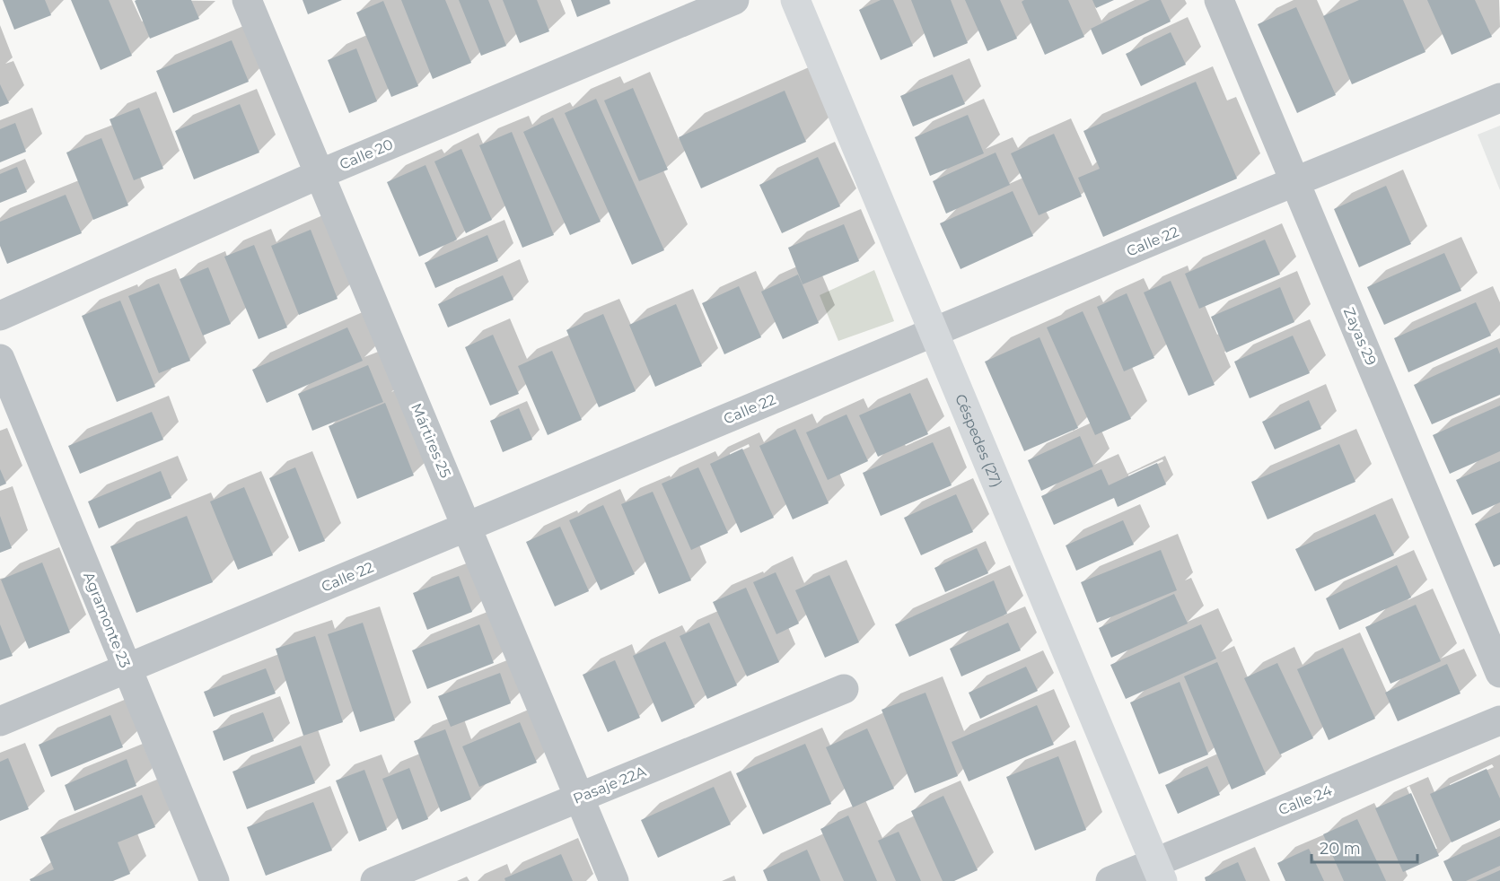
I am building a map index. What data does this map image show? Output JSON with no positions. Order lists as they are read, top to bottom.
{
  "streets": {
    "main road": ["Céspedes (27)"],
    "street": [
      "Calle 20",
      "Calle 22",
      "Zayas 29",
      "Mártires 25",
      "Agramonte 23",
      "Pasaje 22A",
      "Calle 24"
    ]
  },
  "crossings": [
    ["Calle 20", "Mártires 25"],
    ["Calle 22", "Zayas 29"],
    ["Calle 22", "Mártires 25"],
    ["Calle 22", "Céspedes (27)"],
    ["Calle 22", "Agramonte 23"],
    ["Mártires 25", "Pasaje 22A"],
    ["Céspedes (27)", "Calle 24"]
  ],
  "scale_bar": "20 m"
}
